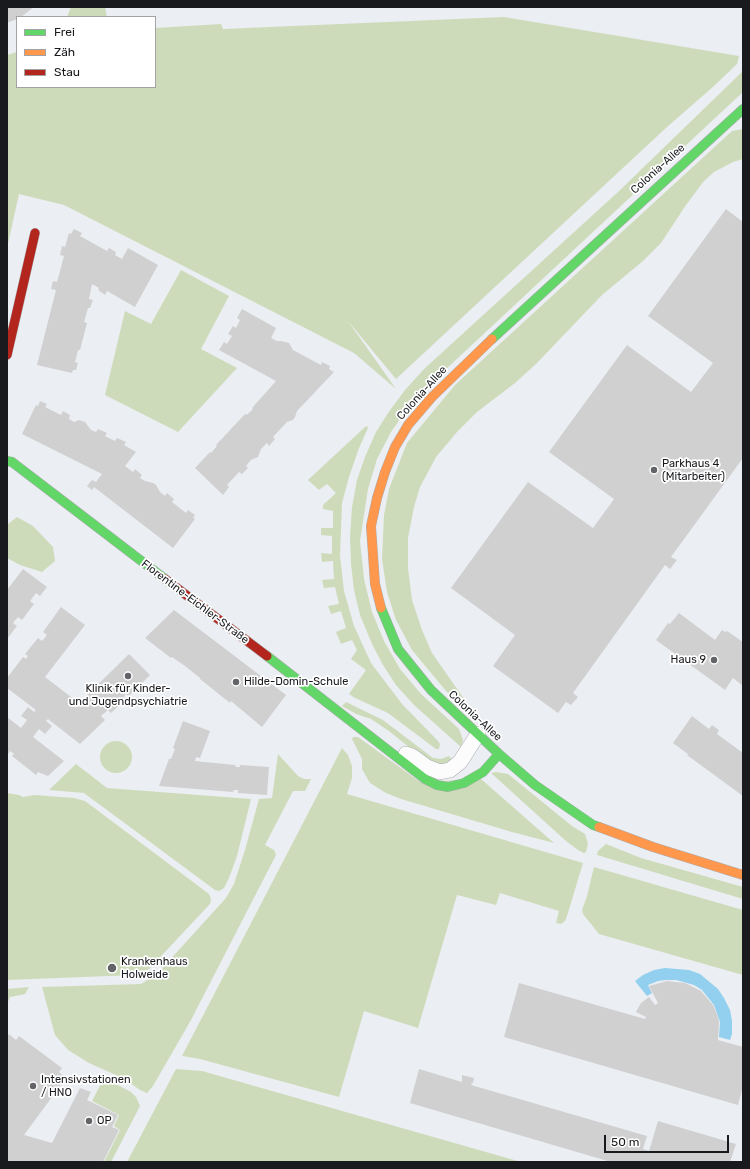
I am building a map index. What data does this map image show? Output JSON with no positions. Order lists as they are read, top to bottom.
{
  "streets": {
    "main road": ["Colonia-Allee", "Florentine-Eichler-Straße"]
  },
  "crossings": [
    ["Colonia-Allee", "Florentine-Eichler-Straße"]
  ],
  "places": [
    "Parkhaus 4 (Mitarbeiter)",
    "Haus 9",
    "Klinik für Kinder- und Jugendpsychiatrie",
    "Hilde-Domin-Schule",
    "Krankenhaus Holweide",
    "Intensivstationen / HNO",
    "OP"
  ],
  "legend": ["Frei", "Zäh", "Stau"],
  "scale_bar": "50 m"
}
